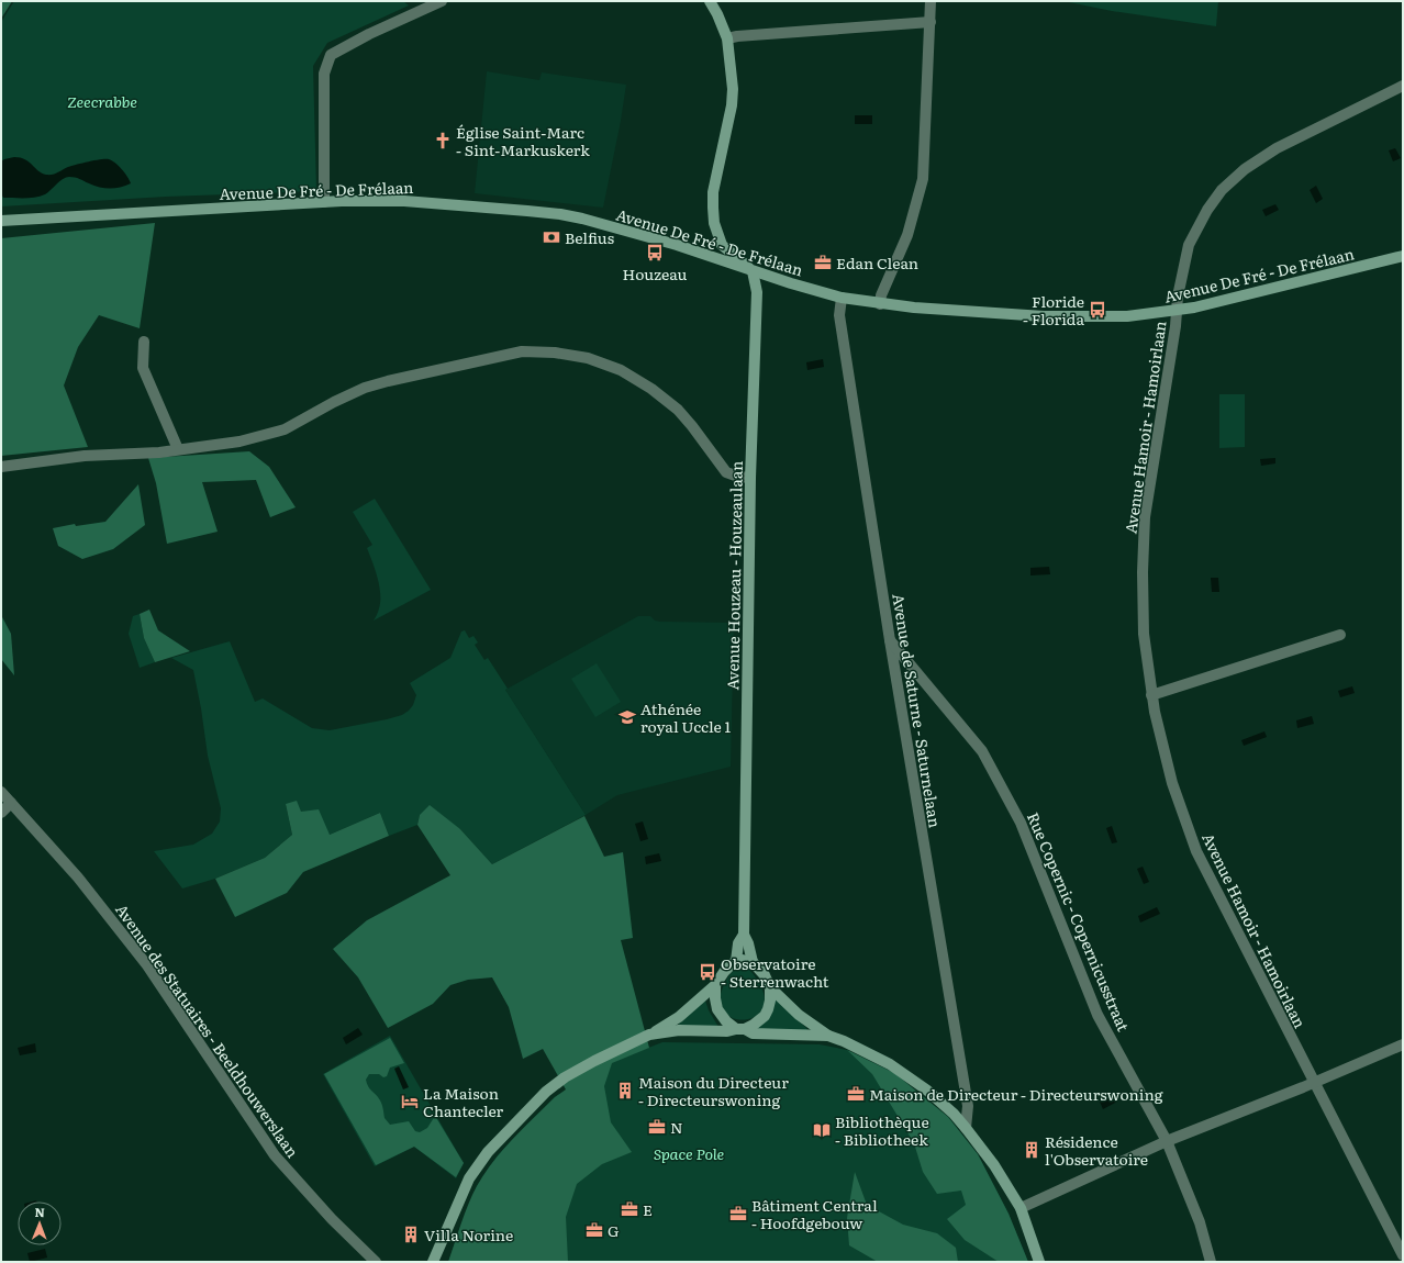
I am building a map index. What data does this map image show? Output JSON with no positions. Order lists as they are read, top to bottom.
{
  "streets": {
    "street": [
      "Avenue De Fré - De Frélaan",
      "Avenue Hamoir - Hamoirlaan",
      "Avenue Houzeau - Houzeaulaan",
      "Avenue de Saturne - Saturnelaan",
      "Rue Copernic - Copernicusstraat",
      "Avenue des Statuaires - Beeldhouwerslaan"
    ]
  },
  "crossings": [
    ["Avenue De Fré - De Frélaan", "Avenue Hamoir - Hamoirlaan"],
    ["Avenue De Fré - De Frélaan", "Avenue Houzeau - Houzeaulaan"],
    ["Avenue De Fré - De Frélaan", "Avenue de Saturne - Saturnelaan"],
    ["Avenue de Saturne - Saturnelaan", "Rue Copernic - Copernicusstraat"]
  ],
  "parks": ["Zeecrabbe", "Space Pole"],
  "places": {
    "church": ["Église Saint-Marc - Sint-Markuskerk"],
    "bank": ["Belfius"],
    "bus stop": ["Houzeau", "Floride - Florida", "Observatoire - Sterrenwacht"],
    "office": [
      "Edan Clean",
      "Maison de Directeur - Directeurswoning",
      "N",
      "E",
      "Bâtiment Central - Hoofdgebouw",
      "G"
    ],
    "school or university": ["Athénée royal Uccle 1"],
    "building": ["Maison du Directeur - Directeurswoning", "Résidence l'Observatoire", "Villa Norine"],
    "hotel": ["La Maison Chantecler"],
    "library": ["Bibliothèque - Bibliotheek"]
  },
  "north": "top"
}
